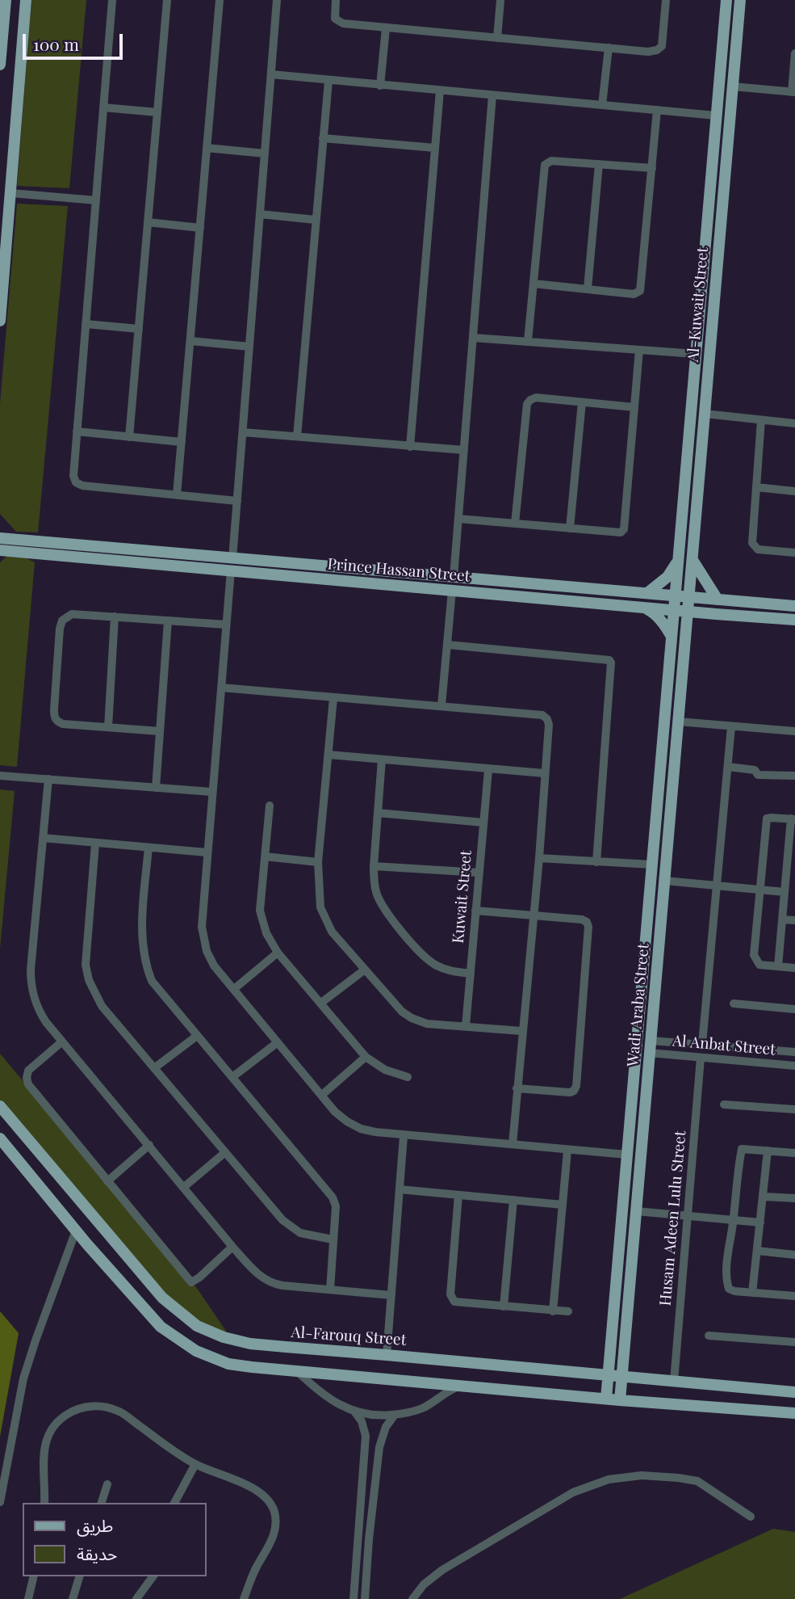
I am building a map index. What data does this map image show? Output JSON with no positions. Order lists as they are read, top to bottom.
{
  "streets": {
    "main road": [
      "Al-Kuwait Street",
      "Prince Hassan Street",
      "Wadi Araba Street",
      "Al-Farouq Street"
    ],
    "street": ["Kuwait Street", "Al Anbat Street", "Husam Adeen Lulu Street"]
  },
  "crossings": [
    ["Al-Kuwait Street", "Prince Hassan Street"],
    ["Al-Kuwait Street", "Wadi Araba Street"],
    ["Prince Hassan Street", "Wadi Araba Street"],
    ["Wadi Araba Street", "Al Anbat Street"],
    ["Wadi Araba Street", "Al-Farouq Street"],
    ["Al Anbat Street", "Husam Adeen Lulu Street"],
    ["Husam Adeen Lulu Street", "Al-Farouq Street"]
  ],
  "legend": ["طريق", "حديقة"],
  "scale_bar": "100 m"
}
